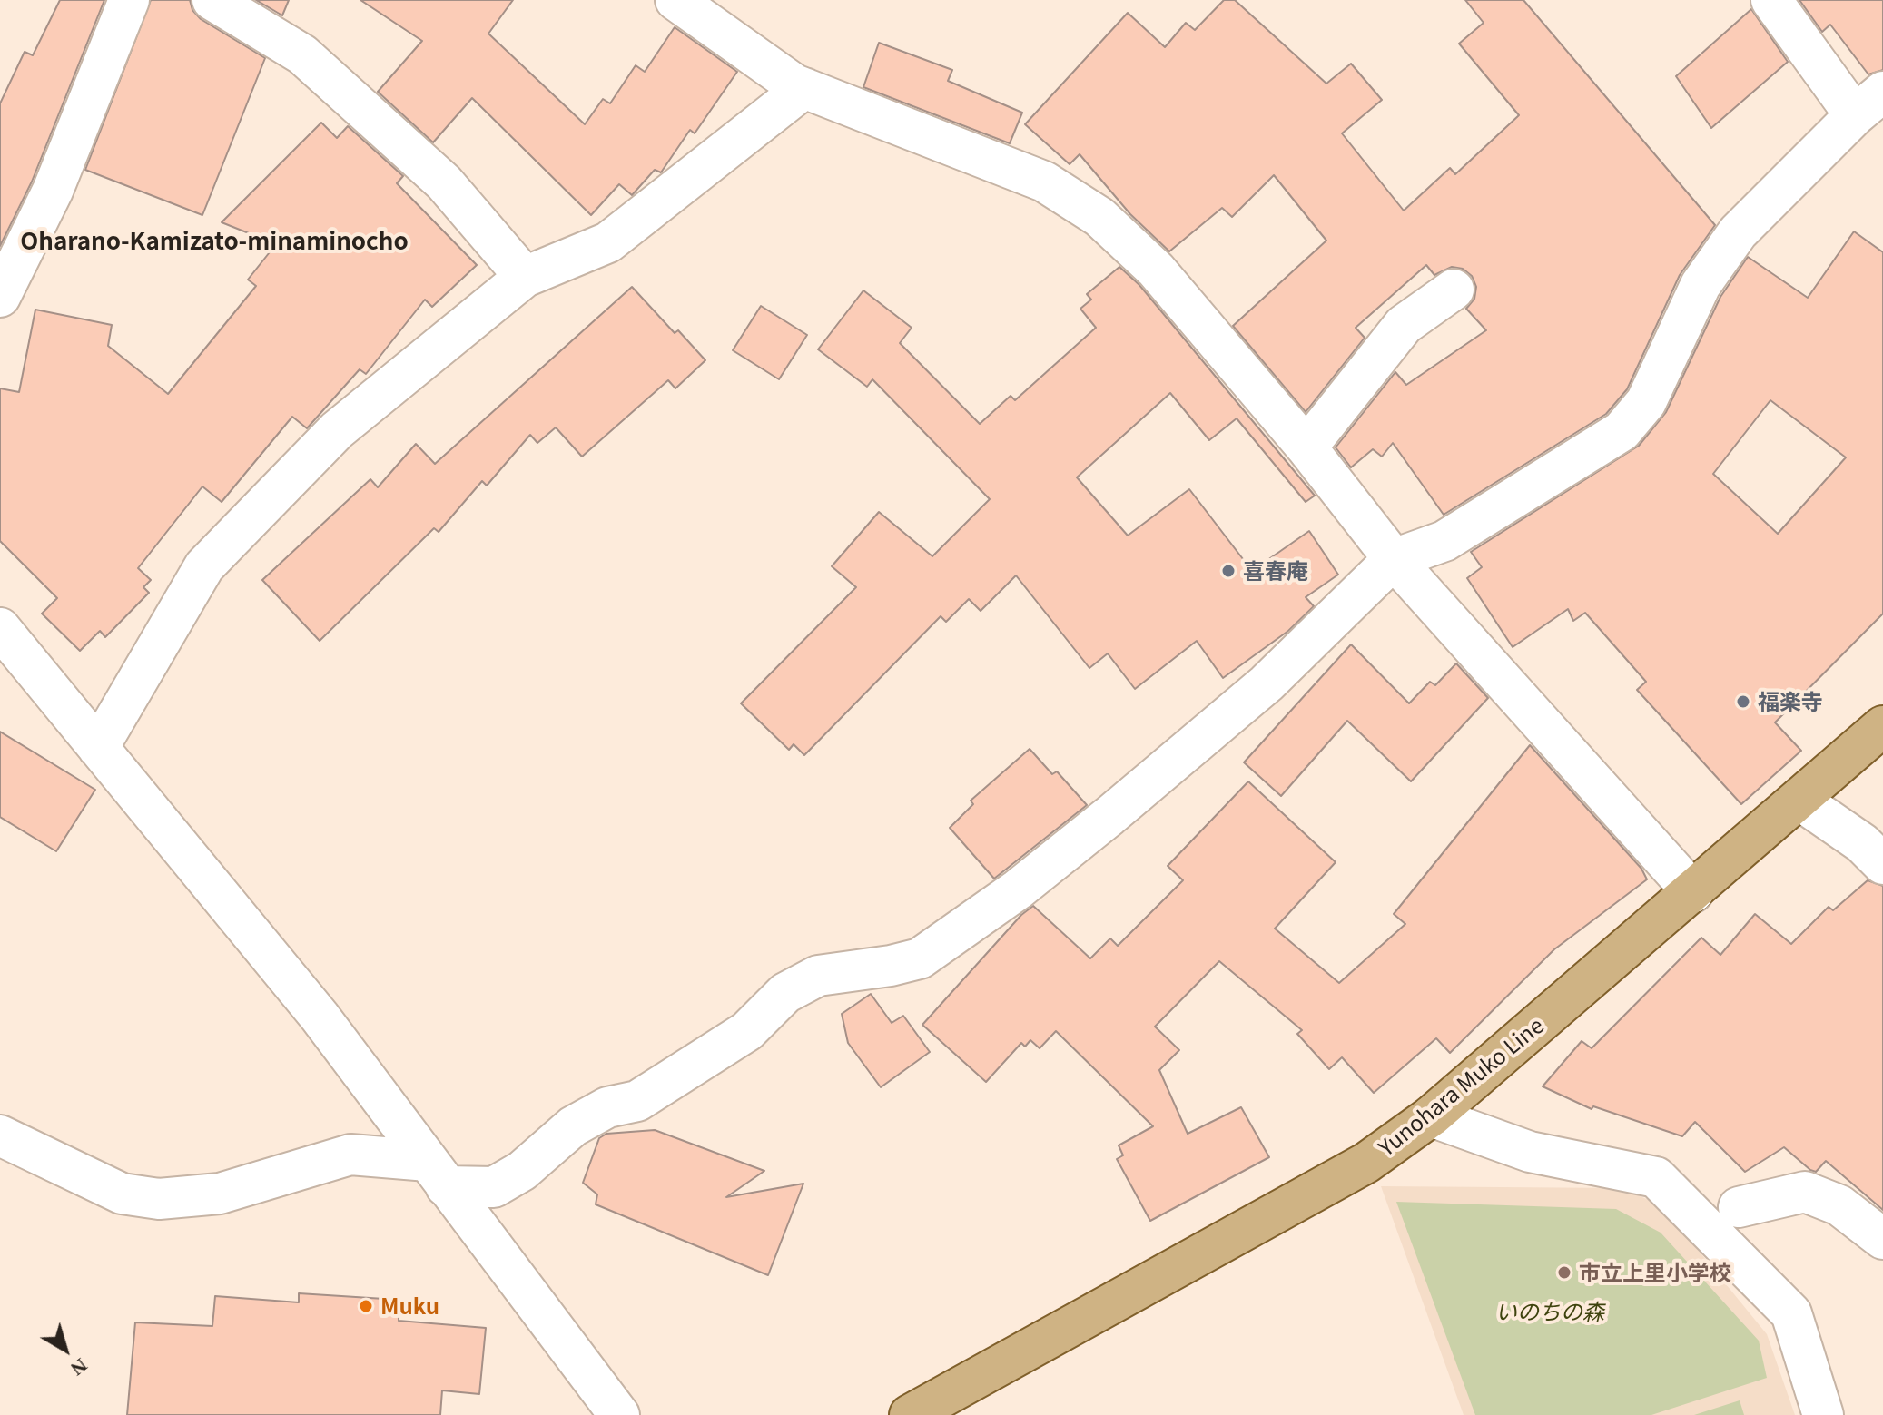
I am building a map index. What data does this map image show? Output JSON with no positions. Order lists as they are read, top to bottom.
{
  "streets": {
    "main road": ["Yunohara Muko Line"]
  },
  "districts": ["Oharano-Kamizato-minaminocho"],
  "parks": ["いのちの森"],
  "places": [
    "喜春庵",
    "福楽寺",
    "市立上里小学校",
    "Muku"
  ],
  "north": "bottom right"
}
